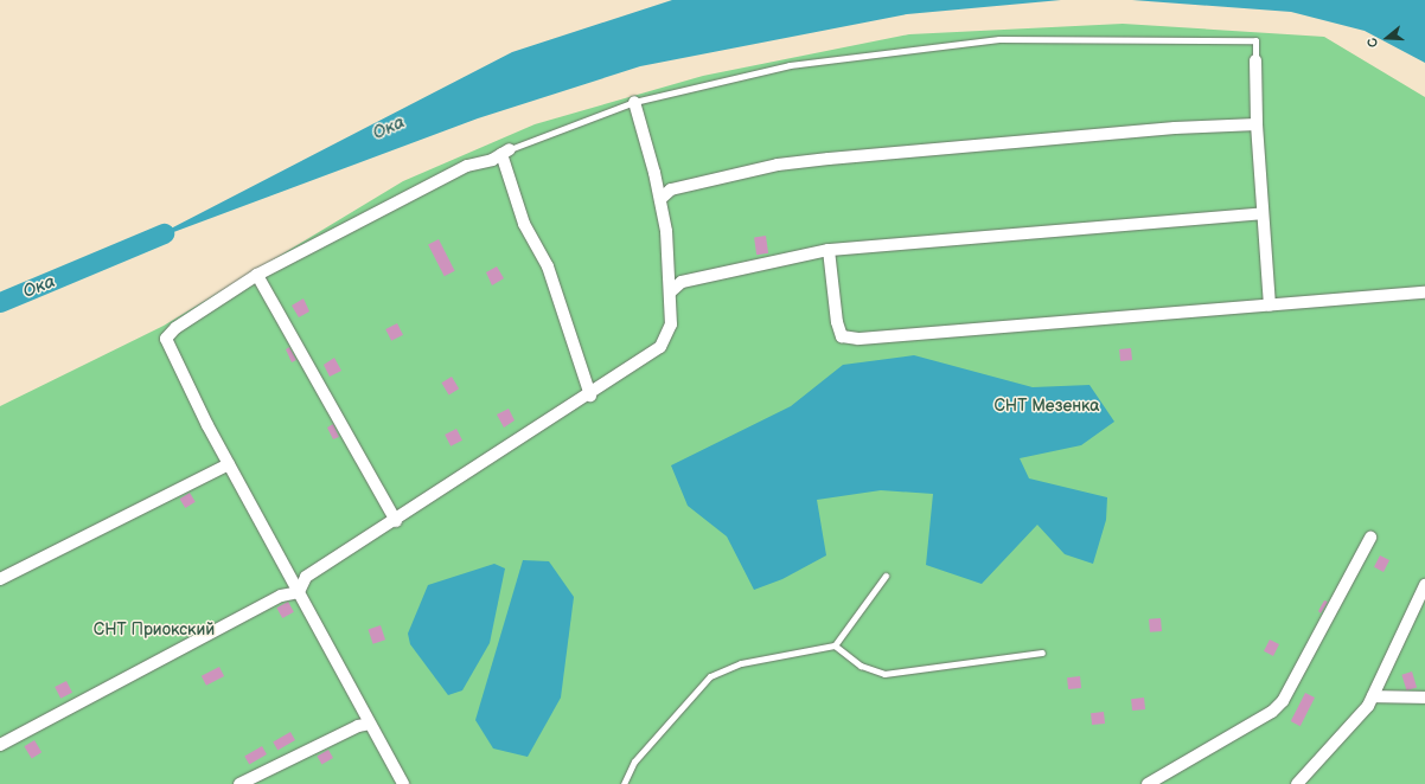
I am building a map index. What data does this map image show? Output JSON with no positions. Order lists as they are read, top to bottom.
{
  "water": ["Ока"],
  "parks": ["СНТ Мезенка", "СНТ Приокский"],
  "north": "left"
}
